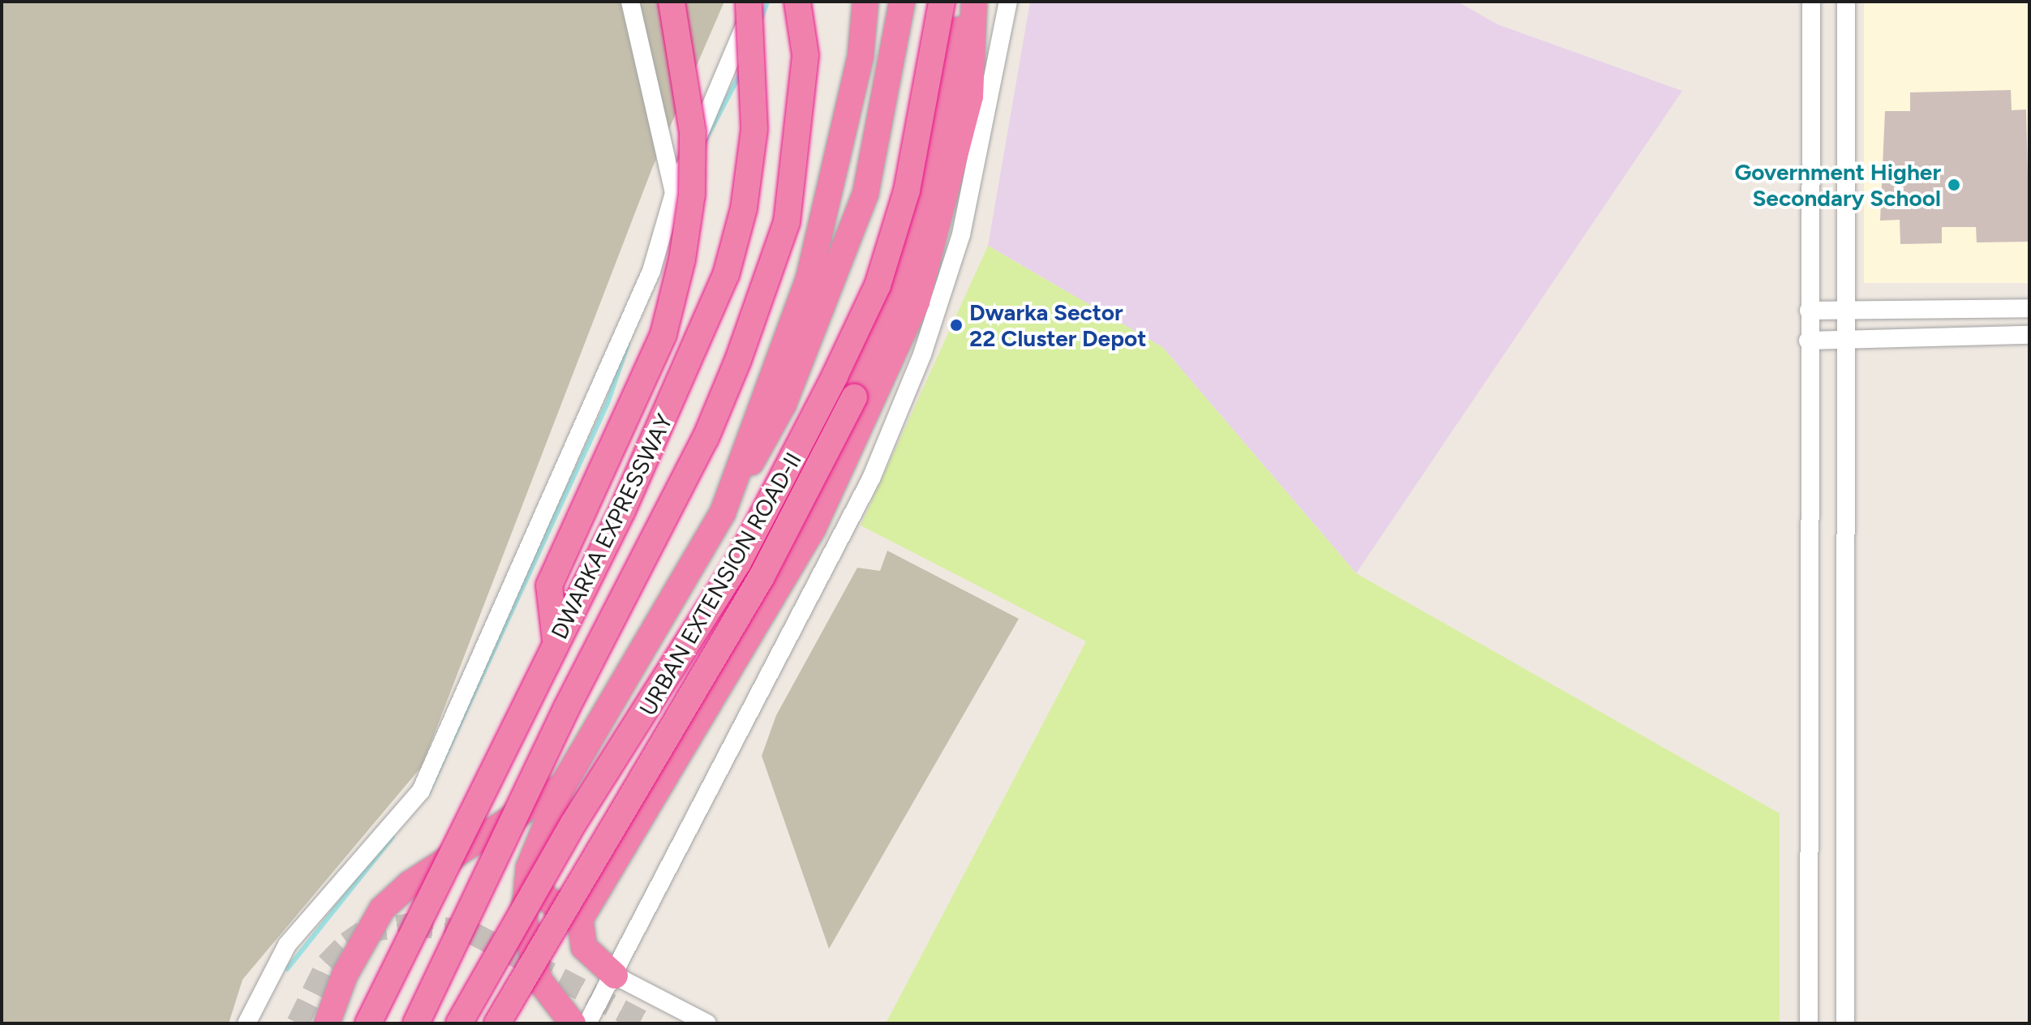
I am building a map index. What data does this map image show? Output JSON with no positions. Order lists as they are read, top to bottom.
{
  "streets": {
    "highway": ["DWARKA EXPRESSWAY", "URBAN EXTENSION ROAD-II"]
  },
  "places": ["Government Higher Secondary School", "Dwarka Sector 22 Cluster Depot"]
}
